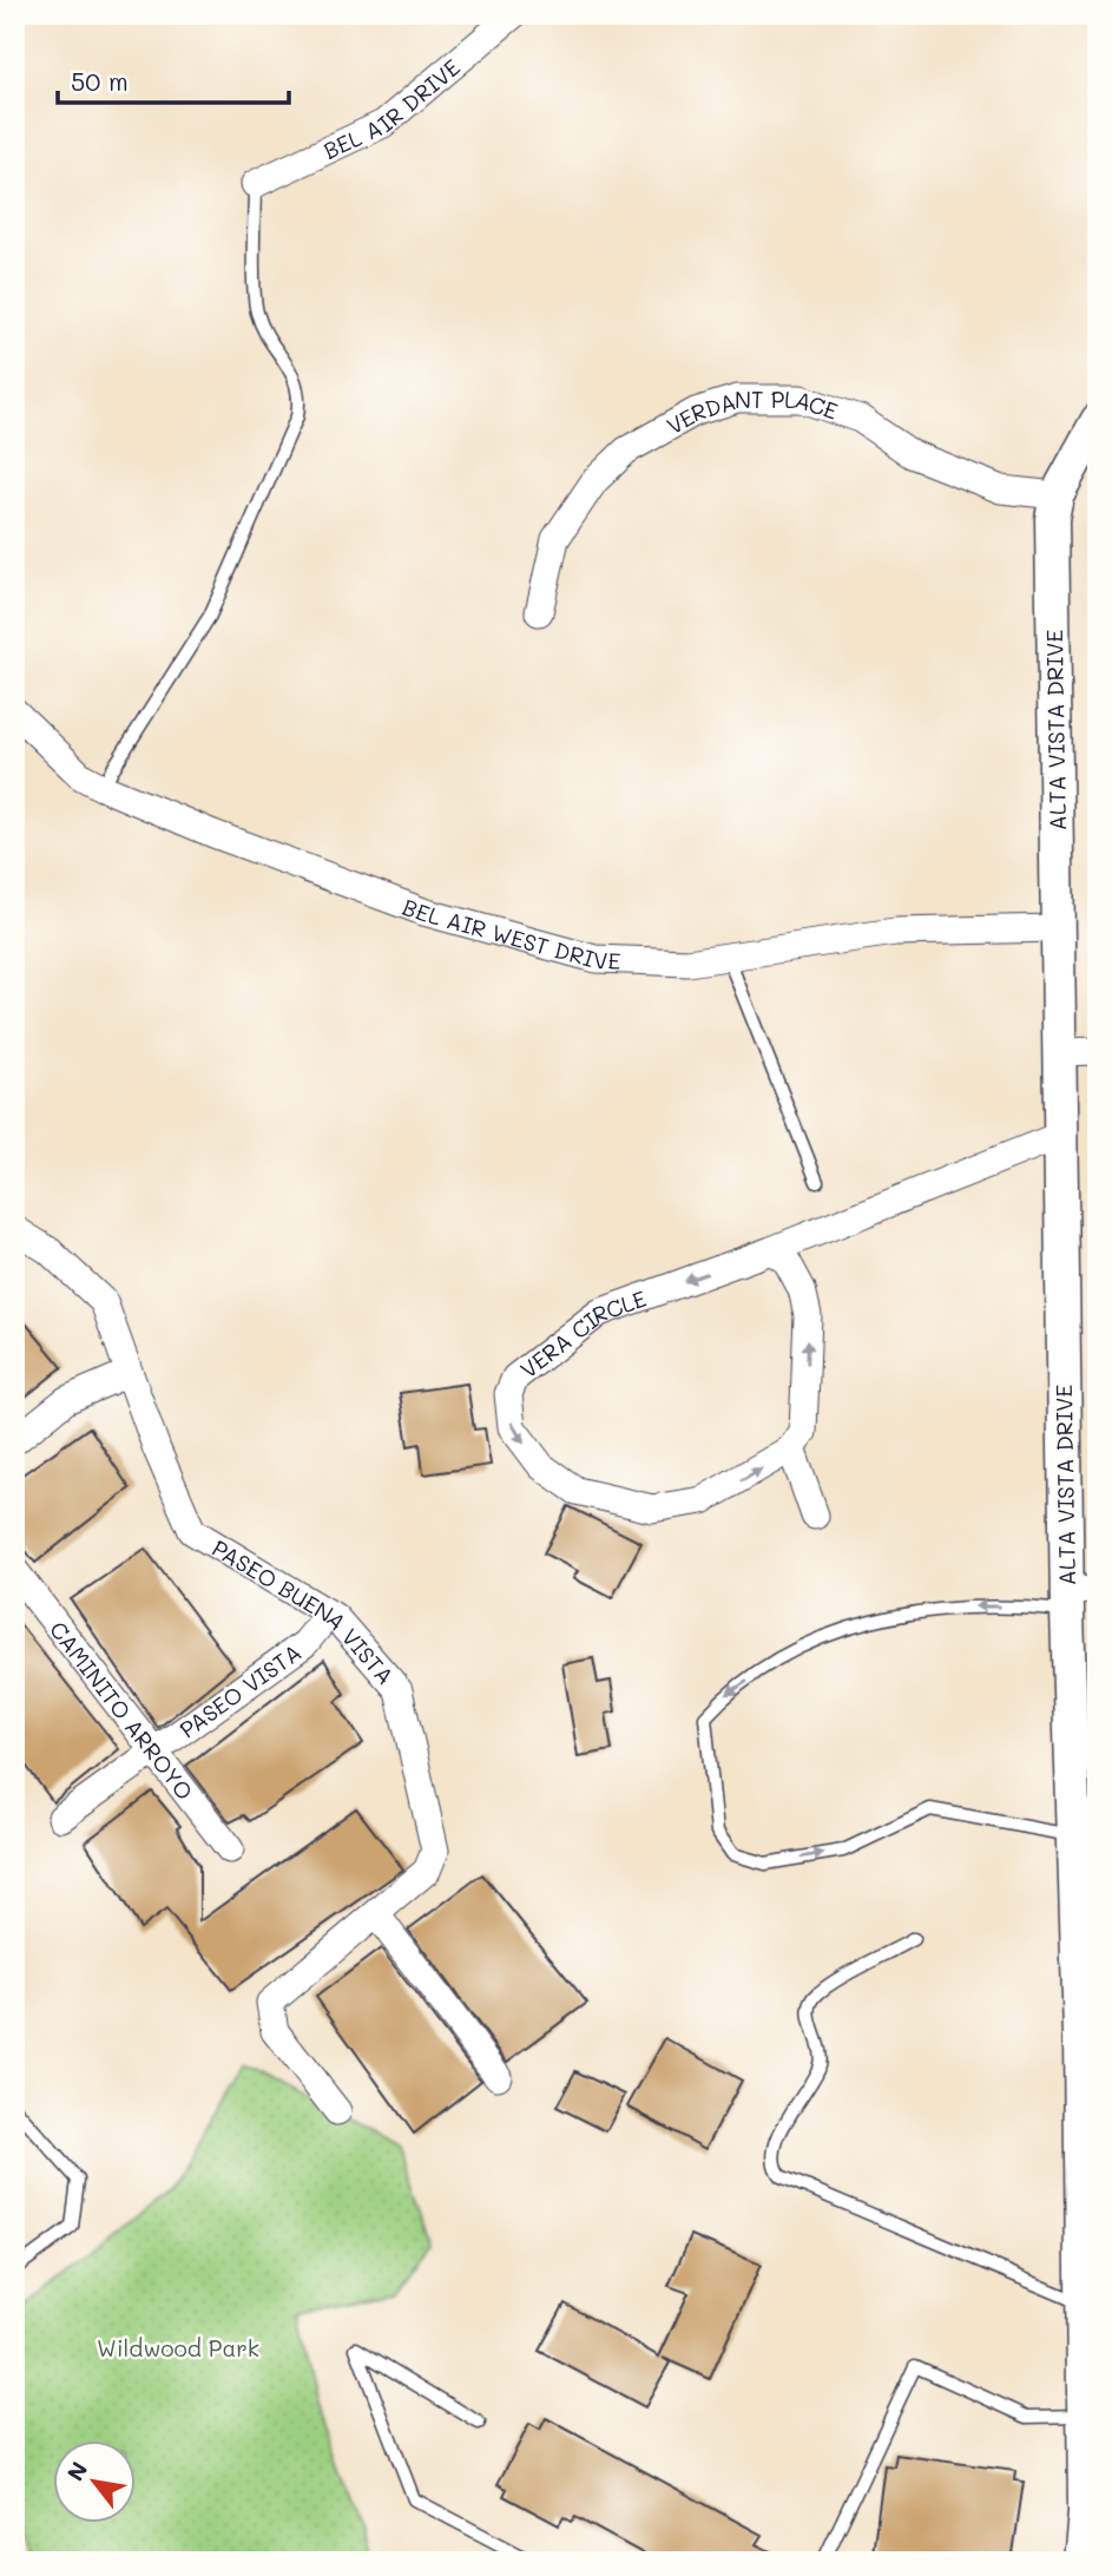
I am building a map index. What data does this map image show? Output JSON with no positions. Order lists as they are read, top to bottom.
{
  "streets": {
    "street": [
      "BEL AIR DRIVE",
      "VERDANT PLACE",
      "ALTA VISTA DRIVE",
      "BEL AIR WEST DRIVE",
      "VERA CIRCLE",
      "PASEO BUENA VISTA",
      "PASEO VISTA",
      "CAMINITO ARROYO"
    ]
  },
  "crossings": [
    ["VERDANT PLACE", "ALTA VISTA DRIVE"],
    ["ALTA VISTA DRIVE", "BEL AIR WEST DRIVE"],
    ["ALTA VISTA DRIVE", "VERA CIRCLE"],
    ["PASEO BUENA VISTA", "PASEO VISTA"],
    ["PASEO VISTA", "CAMINITO ARROYO"]
  ],
  "parks": ["Wildwood Park"],
  "scale_bar": "50 m",
  "north": "top left"
}
